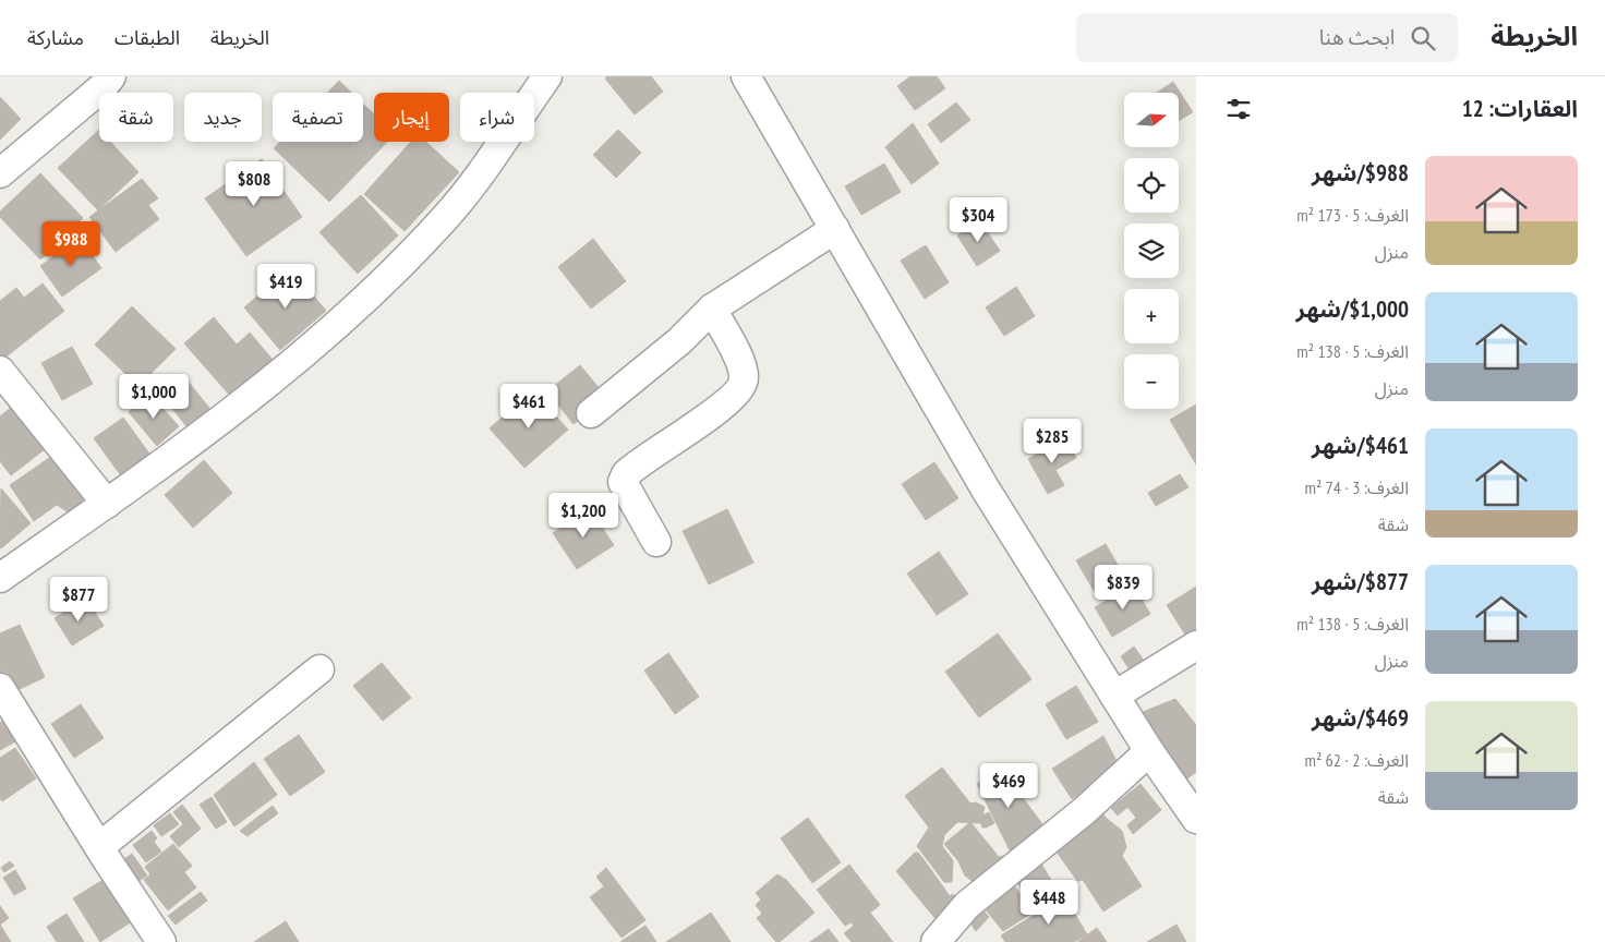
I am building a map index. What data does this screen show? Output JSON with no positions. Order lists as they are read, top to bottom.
{
  "north": "right",
  "page": {
    "header": "الخريطة",
    "search": "ابحث هنا",
    "nav": ["الخريطة", "الطبقات", "مشاركة"],
    "heading": "العقارات: 12",
    "map_buttons": ["+", "−"],
    "chip": [
      "شراء",
      "إيجار",
      "تصفية",
      "جديد",
      "شقة"
    ],
    "list": [
      {
        "name": "$988/شهر",
        "note": "الغرف: 5 · 173 m² · منزل"
      },
      {
        "name": "$1,000/شهر",
        "note": "الغرف: 5 · 138 m² · منزل"
      },
      {
        "name": "$461/شهر",
        "note": "الغرف: 3 · 74 m² · شقة"
      },
      {
        "name": "$877/شهر",
        "note": "الغرف: 5 · 138 m² · منزل"
      },
      {
        "name": "$469/شهر",
        "note": "الغرف: 2 · 62 m² · شقة"
      }
    ],
    "price": [
      "$808",
      "$304",
      "$988",
      "$419",
      "$1,000",
      "$461",
      "$285",
      "$1,200",
      "$839",
      "$877",
      "$469",
      "$448"
    ]
  }
}
